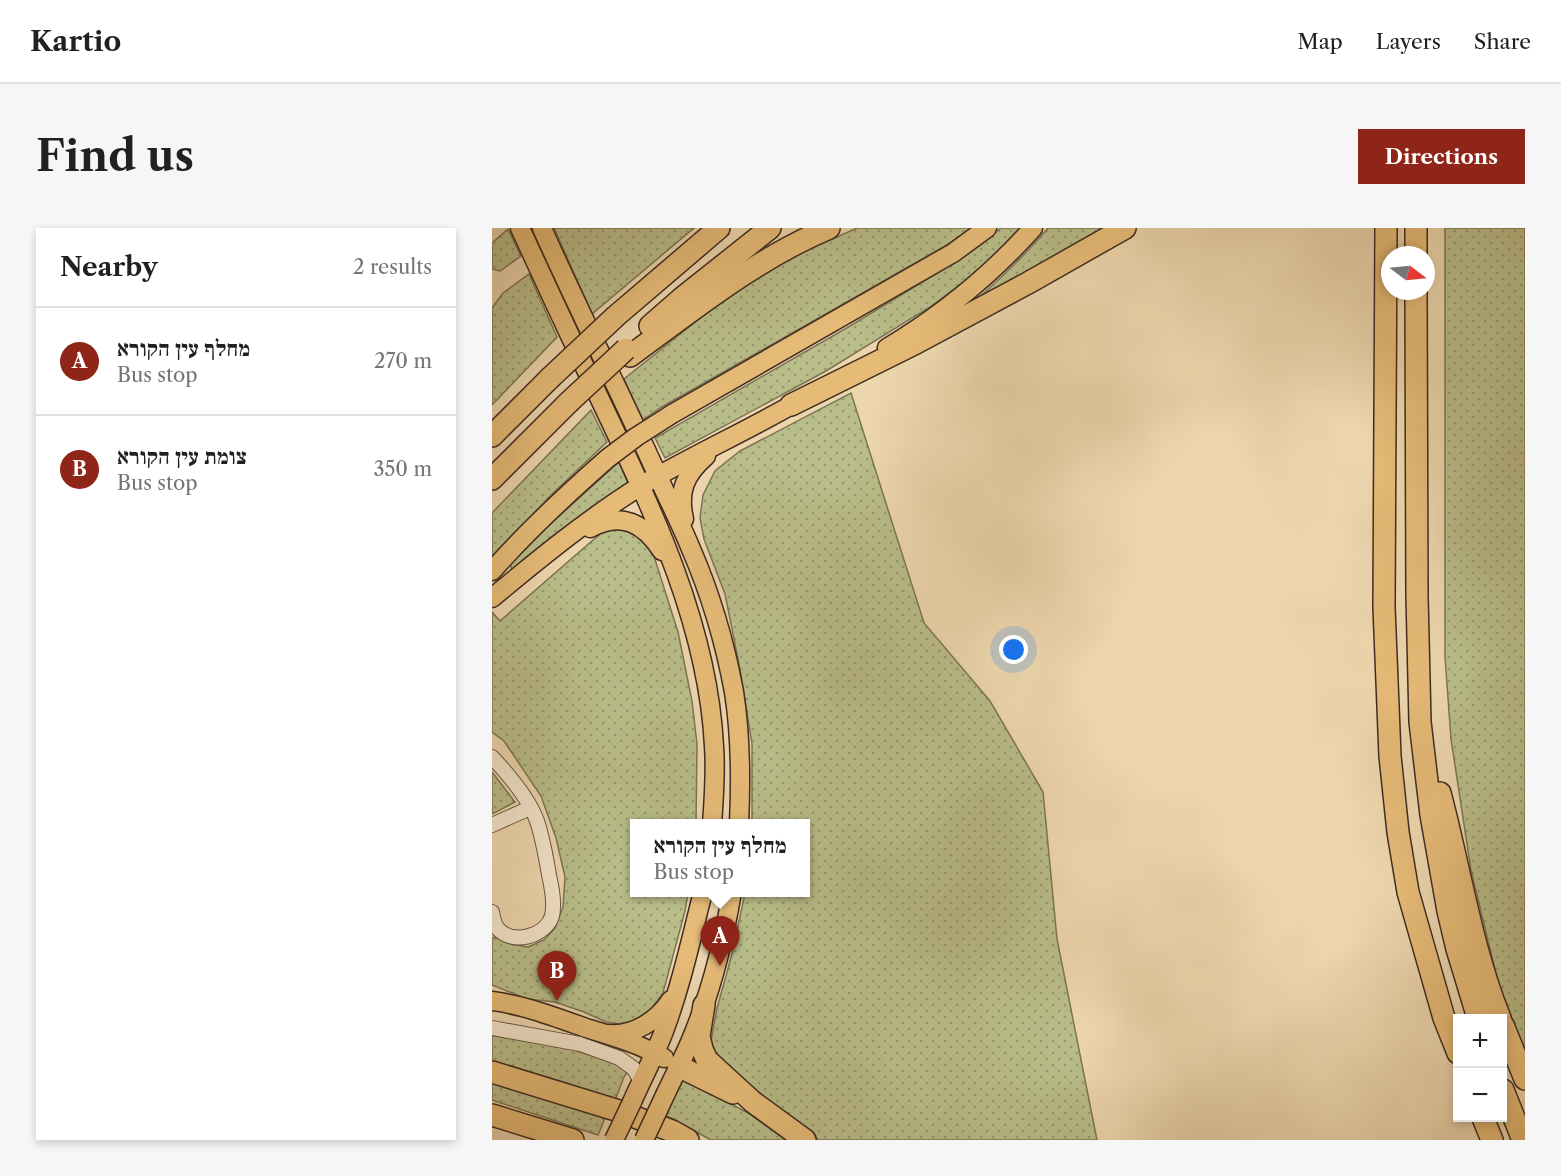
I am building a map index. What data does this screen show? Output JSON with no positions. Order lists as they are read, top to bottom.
{
  "north": "right",
  "page": {
    "header": "Kartio",
    "nav": ["Map", "Layers", "Share"],
    "buttons": "Directions",
    "title": "Find us",
    "heading": ["Nearby", "2 results"],
    "list": [
      {
        "mark": "A",
        "name": "מחלף עין הקורא",
        "note": "Bus stop",
        "value": "270 m"
      },
      {
        "mark": "B",
        "name": "צומת עין הקורא",
        "note": "Bus stop",
        "value": "350 m"
      }
    ],
    "popup": ["מחלף עין הקורא", "Bus stop"],
    "pins": ["A", "B"],
    "map_buttons": ["+", "−"]
  }
}
